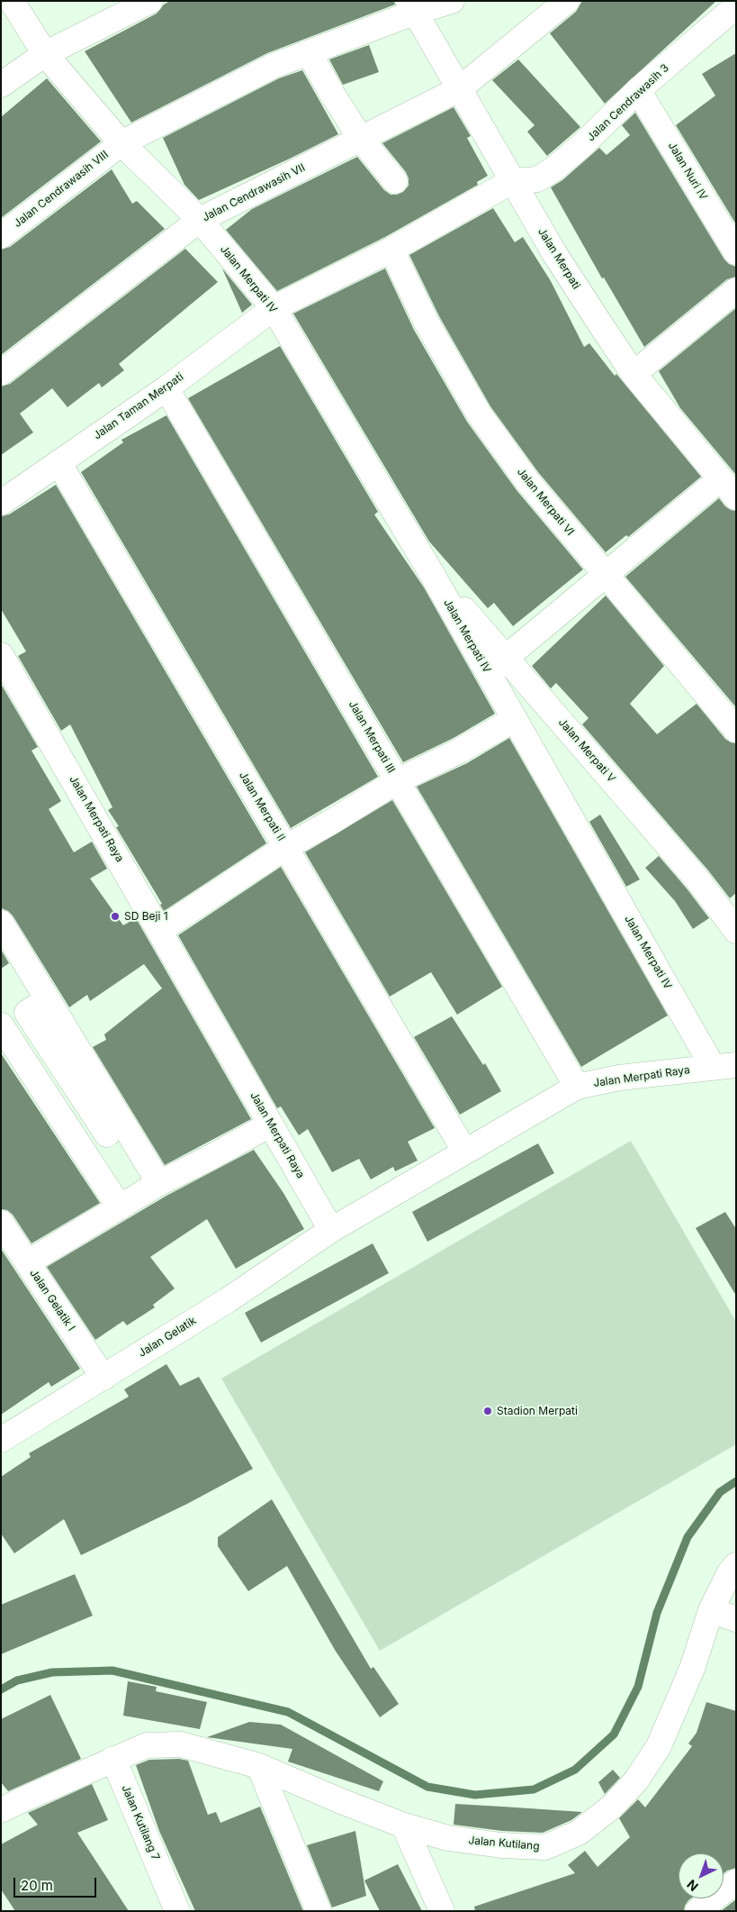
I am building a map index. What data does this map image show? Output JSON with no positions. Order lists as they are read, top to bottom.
{
  "streets": {
    "street": [
      "Jalan Cendrawasih 3",
      "Jalan Nuri IV",
      "Jalan Cendrawasih VIII",
      "Jalan Cendrawasih VII",
      "Jalan Merpati",
      "Jalan Merpati IV",
      "Jalan Taman Merpati",
      "Jalan Merpati VI",
      "Jalan Merpati III",
      "Jalan Merpati V",
      "Jalan Merpati II",
      "Jalan Merpati Raya",
      "Jalan Gelatik I",
      "Jalan Gelatik",
      "Jalan Kutilang 7",
      "Jalan Kutilang"
    ]
  },
  "crossings": [
    ["Jalan Cendrawasih 3", "Jalan Nuri IV"],
    ["Jalan Cendrawasih 3", "Jalan Merpati"],
    ["Jalan Cendrawasih 3", "Jalan Taman Merpati"],
    ["Jalan Cendrawasih VIII", "Jalan Merpati"],
    ["Jalan Cendrawasih VIII", "Jalan Merpati IV"],
    ["Jalan Cendrawasih VII", "Jalan Merpati"],
    ["Jalan Cendrawasih VII", "Jalan Merpati IV"],
    ["Jalan Merpati", "Jalan Taman Merpati"],
    ["Jalan Merpati IV", "Jalan Taman Merpati"],
    ["Jalan Merpati IV", "Jalan Merpati V"],
    ["Jalan Merpati IV", "Jalan Merpati Raya"],
    ["Jalan Taman Merpati", "Jalan Merpati VI"],
    ["Jalan Taman Merpati", "Jalan Merpati III"],
    ["Jalan Taman Merpati", "Jalan Merpati II"],
    ["Jalan Merpati III", "Jalan Merpati Raya"],
    ["Jalan Merpati II", "Jalan Merpati Raya"],
    ["Jalan Merpati Raya", "Jalan Gelatik"],
    ["Jalan Gelatik I", "Jalan Gelatik"],
    ["Jalan Kutilang 7", "Jalan Kutilang"]
  ],
  "places": ["SD Beji 1", "Stadion Merpati"],
  "scale_bar": "20 m",
  "north": "bottom left"
}
